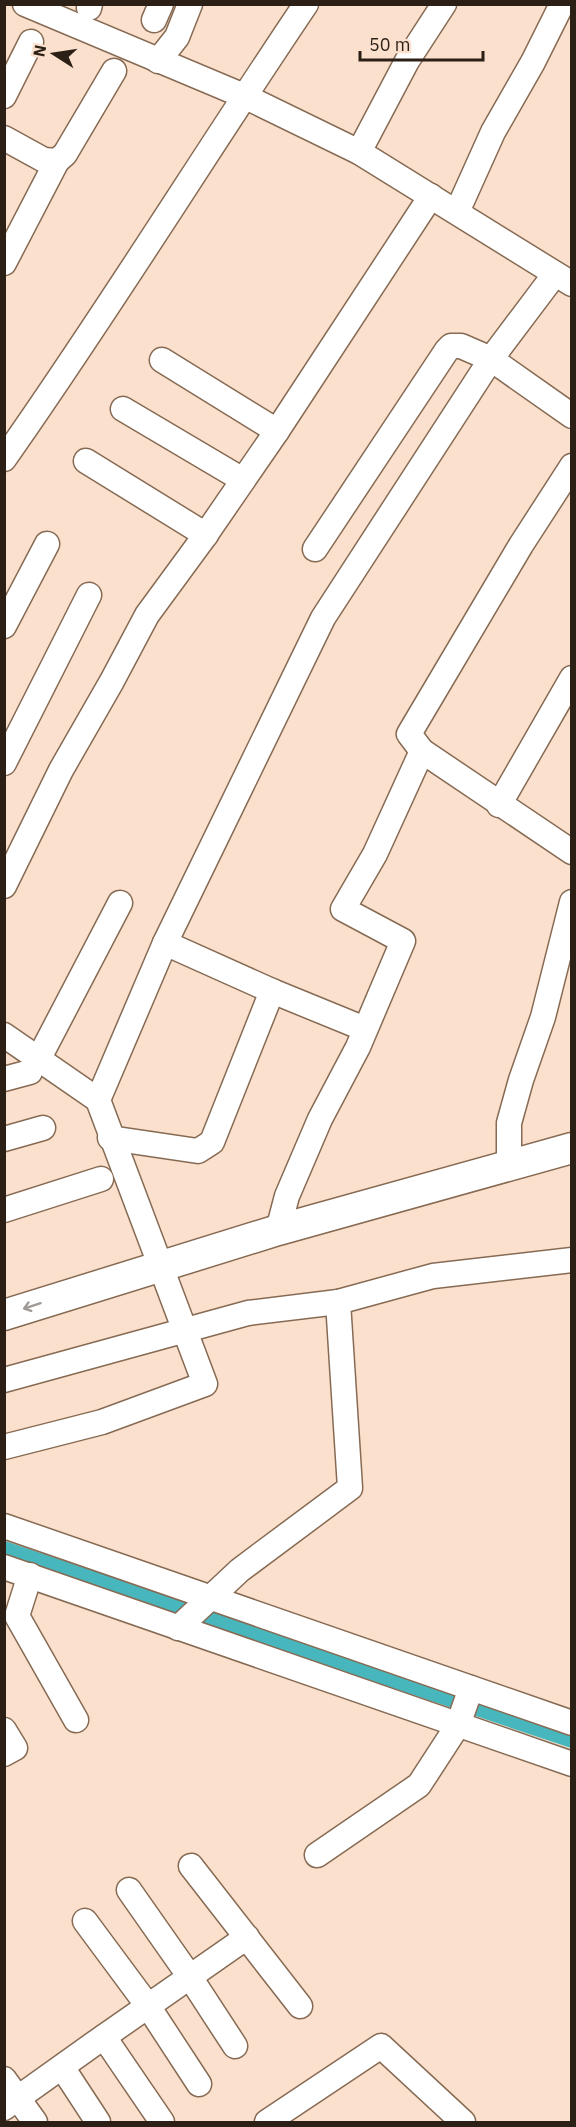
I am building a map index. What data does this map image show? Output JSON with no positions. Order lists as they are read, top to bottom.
{
  "scale_bar": "50 m",
  "north": "left"
}
